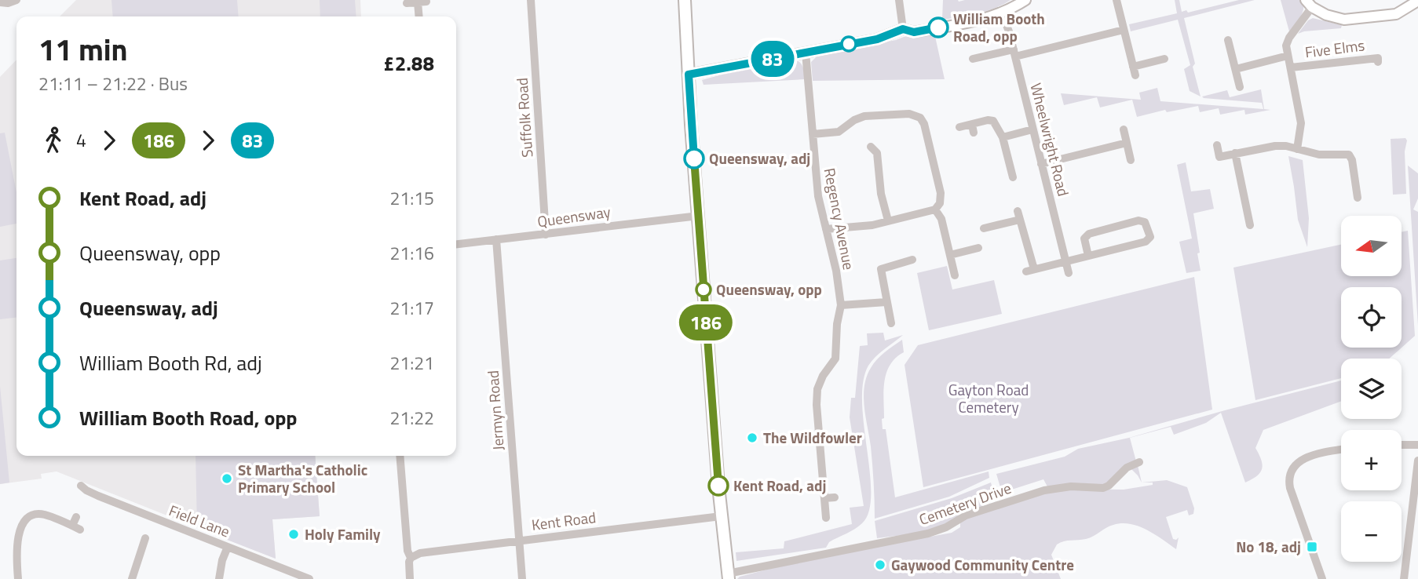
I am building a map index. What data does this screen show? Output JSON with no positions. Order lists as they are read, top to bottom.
{
  "streets": {
    "street": [
      "Five Elms",
      "Suffolk Road",
      "Wheelwright Road",
      "Queensway",
      "Regency Avenue",
      "Jermyn Road",
      "Cemetery Drive",
      "Field Lane",
      "Kent Road"
    ]
  },
  "crossings": [
    ["Suffolk Road", "Queensway"],
    ["Queensway", "Jermyn Road"],
    ["Jermyn Road", "Kent Road"]
  ],
  "parks": ["Gayton Road Cemetery"],
  "places": {
    "other": [
      "William Booth Road, opp",
      "Queensway, adj",
      "Queensway, opp",
      "The Wildfowler",
      "St Martha's Catholic Primary School",
      "Kent Road, adj",
      "Holy Family",
      "Gaywood Community Centre"
    ],
    "transit": ["No 18, adj"]
  },
  "lines": ["bus line 83", "bus line 186"],
  "north": "left",
  "page": {
    "on_map": ["186", "83"],
    "heading": ["11 min", "21:11 – 21:22 · Bus", "£2.88"],
    "legs": ["4", "186", "83"],
    "list": [
      {
        "name": "Kent Road, adj",
        "value": "21:15"
      },
      {
        "name": "Queensway, opp",
        "value": "21:16"
      },
      {
        "name": "Queensway, adj",
        "value": "21:17"
      },
      {
        "name": "William Booth Rd, adj",
        "value": "21:21"
      },
      {
        "name": "William Booth Road, opp",
        "value": "21:22"
      }
    ],
    "map_buttons": ["+", "−"]
  }
}
